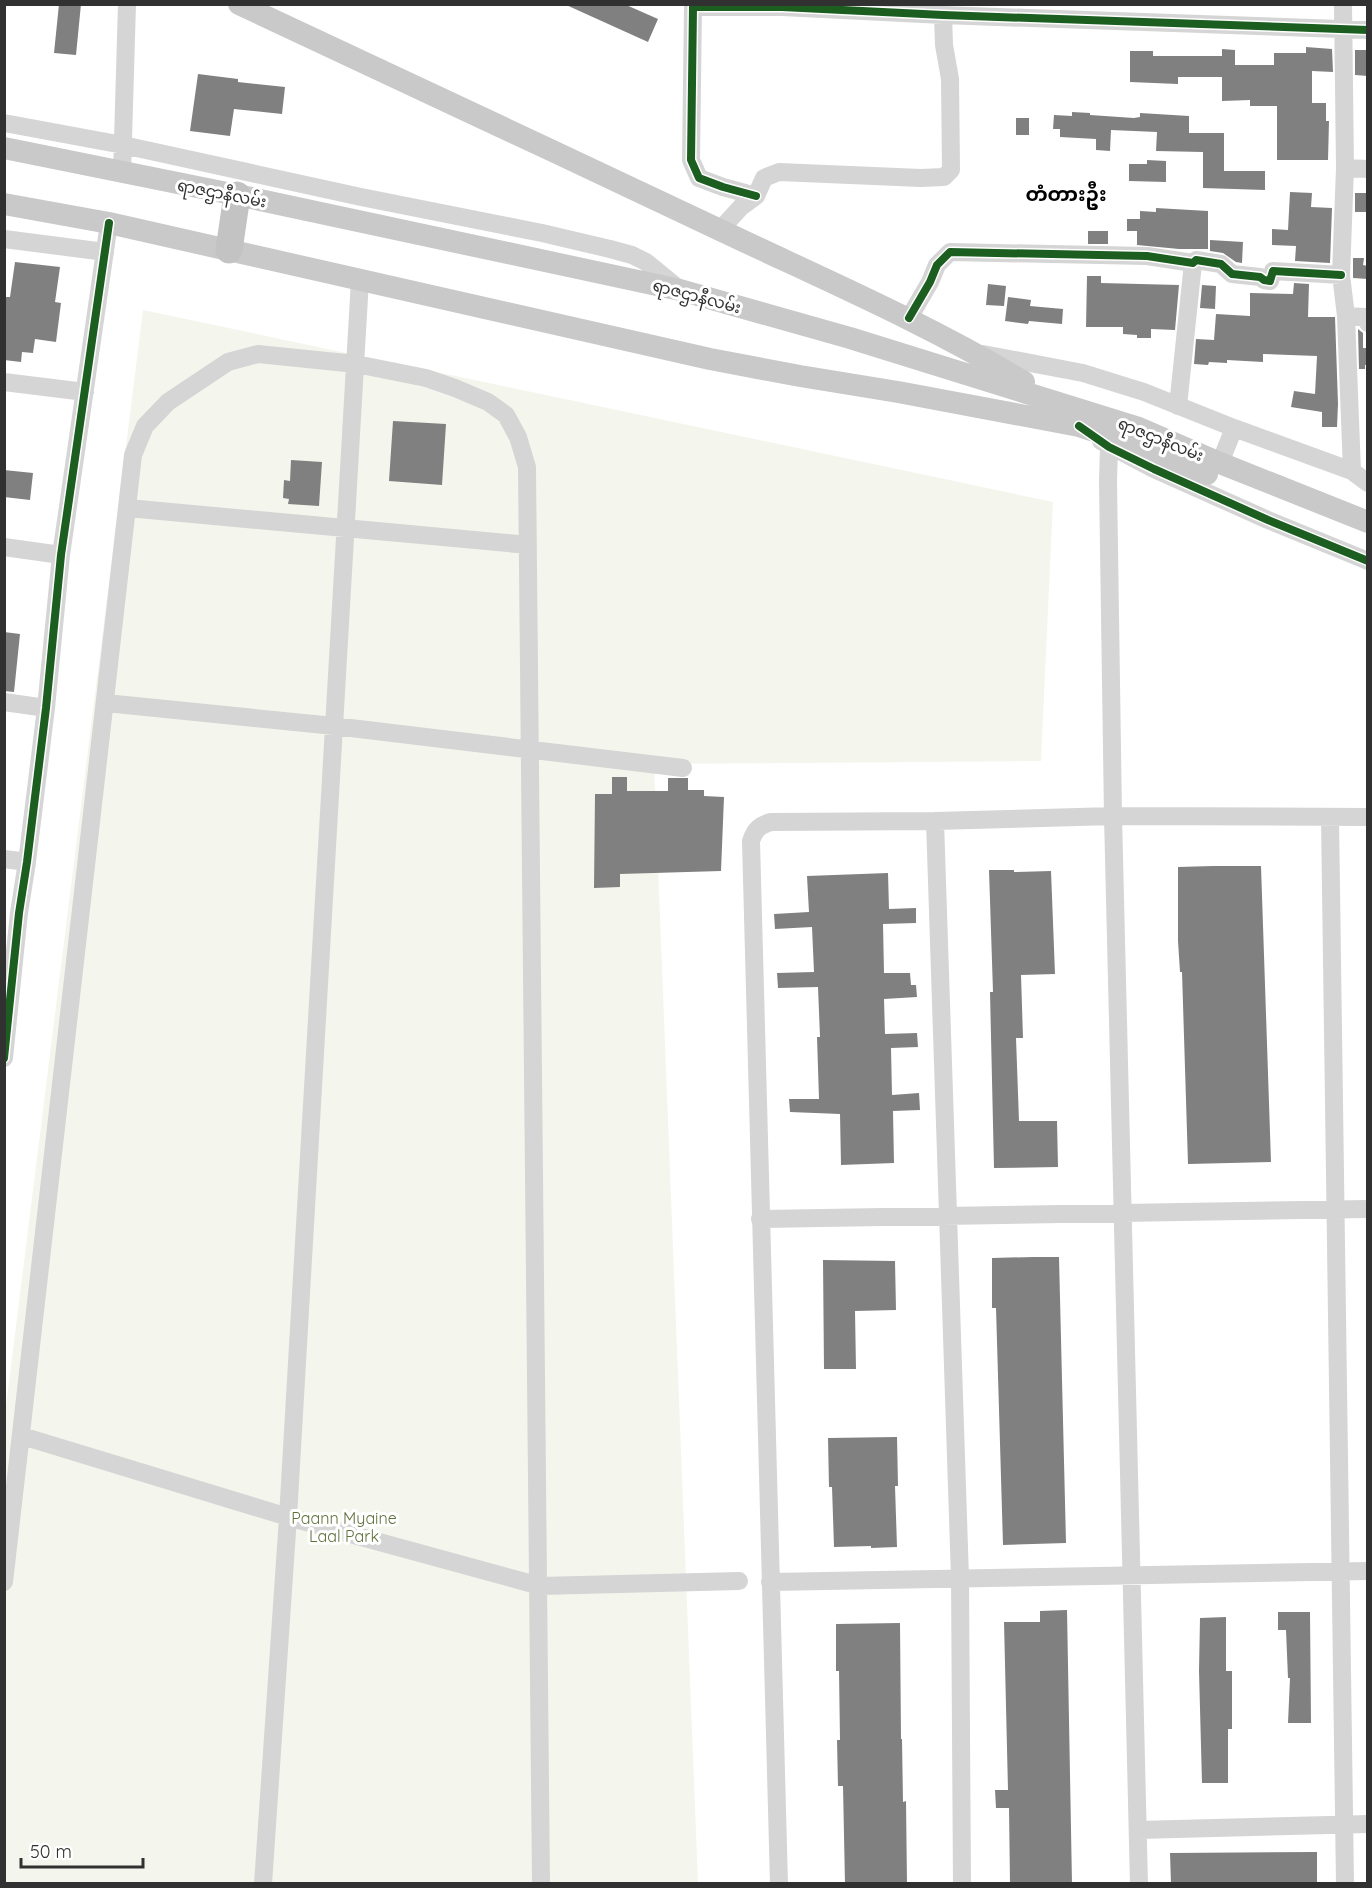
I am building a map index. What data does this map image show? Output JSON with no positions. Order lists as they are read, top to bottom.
{
  "streets": {
    "main road": ["ရာဇဌာနီလမ်း"]
  },
  "districts": ["တံတားဦး"],
  "parks": ["Paann Myaine Laal Park"],
  "scale_bar": "50 m"
}
